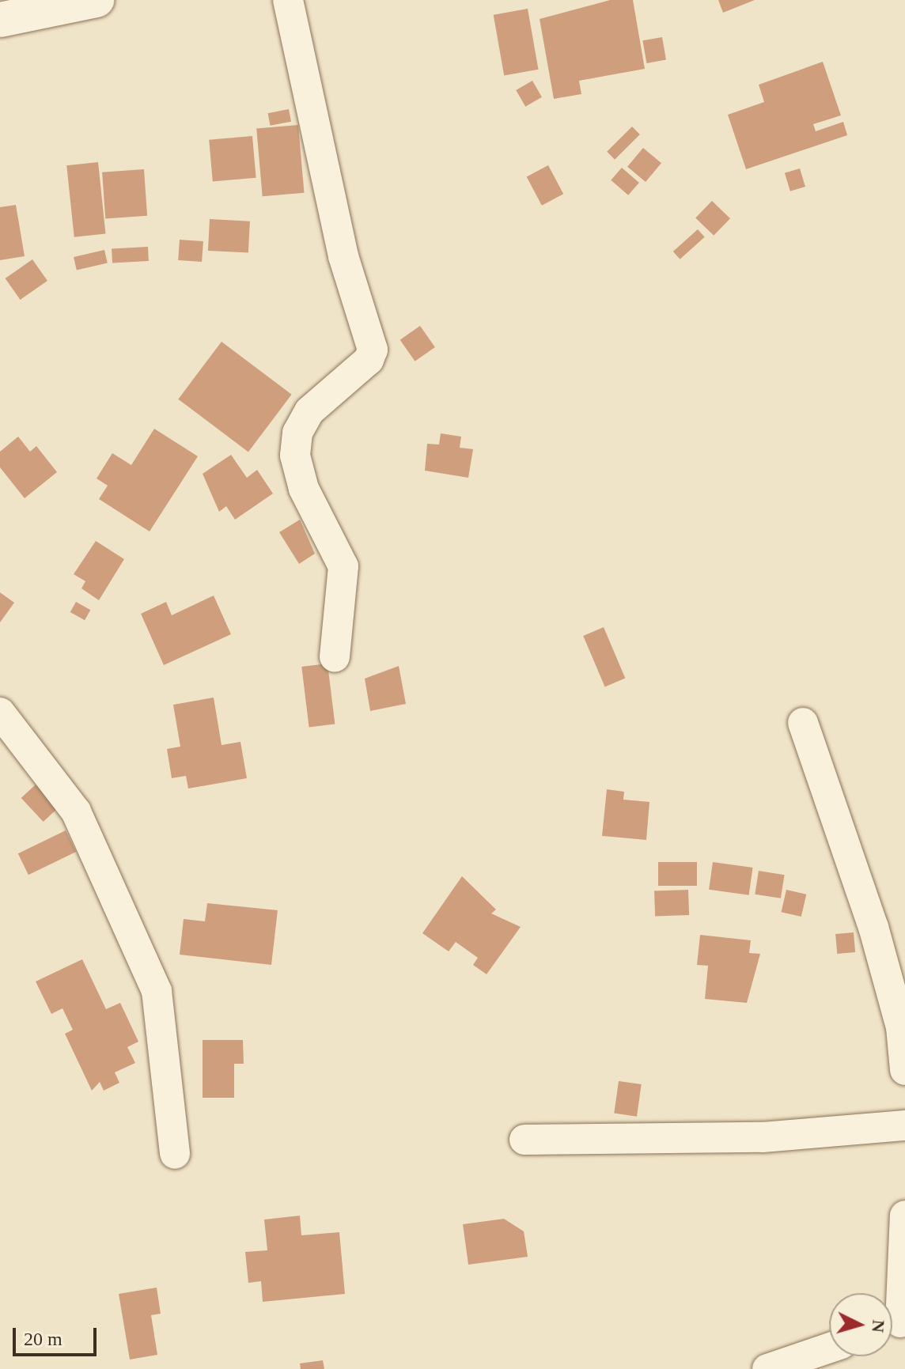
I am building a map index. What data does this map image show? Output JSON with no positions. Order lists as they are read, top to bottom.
{
  "scale_bar": "20 m",
  "north": "right"
}
